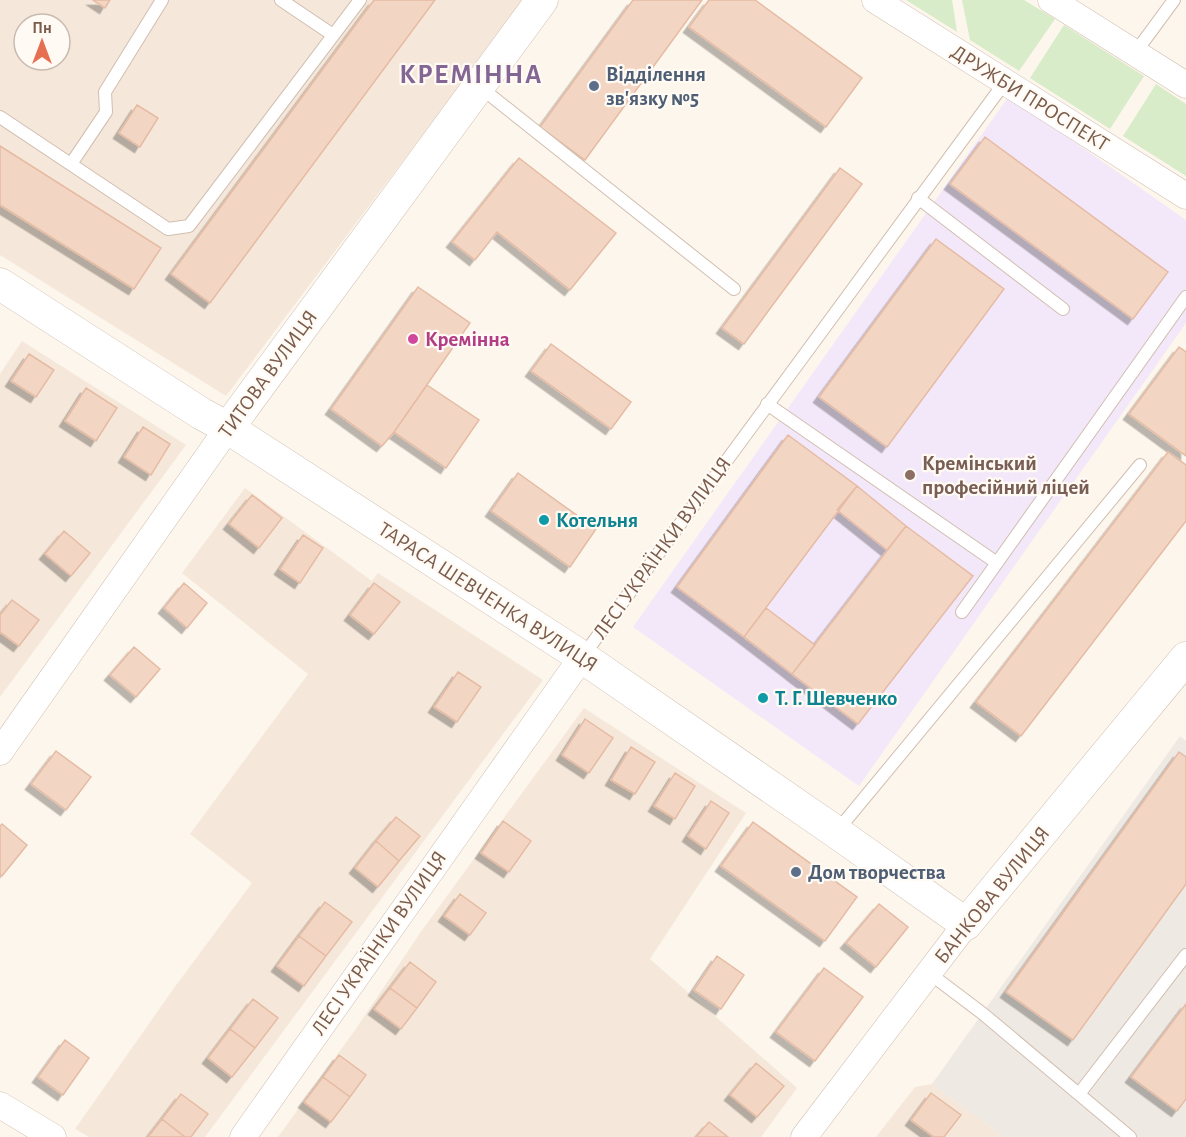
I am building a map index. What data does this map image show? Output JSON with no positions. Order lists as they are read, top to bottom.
{
  "streets": {
    "street": [
      "ДРУЖБИ ПРОСПЕКТ",
      "ТИТОВА ВУЛИЦЯ",
      "ЛЕСІ УКРАЇНКИ ВУЛИЦЯ",
      "ТАРАСА ШЕВЧЕНКА ВУЛИЦЯ",
      "БАНКОВА ВУЛИЦЯ"
    ]
  },
  "crossings": [
    ["ДРУЖБИ ПРОСПЕКТ", "ЛЕСІ УКРАЇНКИ ВУЛИЦЯ"],
    ["ТИТОВА ВУЛИЦЯ", "ТАРАСА ШЕВЧЕНКА ВУЛИЦЯ"],
    ["ЛЕСІ УКРАЇНКИ ВУЛИЦЯ", "ТАРАСА ШЕВЧЕНКА ВУЛИЦЯ"],
    ["ТАРАСА ШЕВЧЕНКА ВУЛИЦЯ", "БАНКОВА ВУЛИЦЯ"]
  ],
  "districts": ["КРЕМІННА"],
  "places": [
    "Відділення зв'язку №5",
    "Кремінна",
    "Кремінський професійний ліцей",
    "Котельня",
    "Т. Г. Шевченко",
    "Дом творчества"
  ],
  "north": "top"
}
